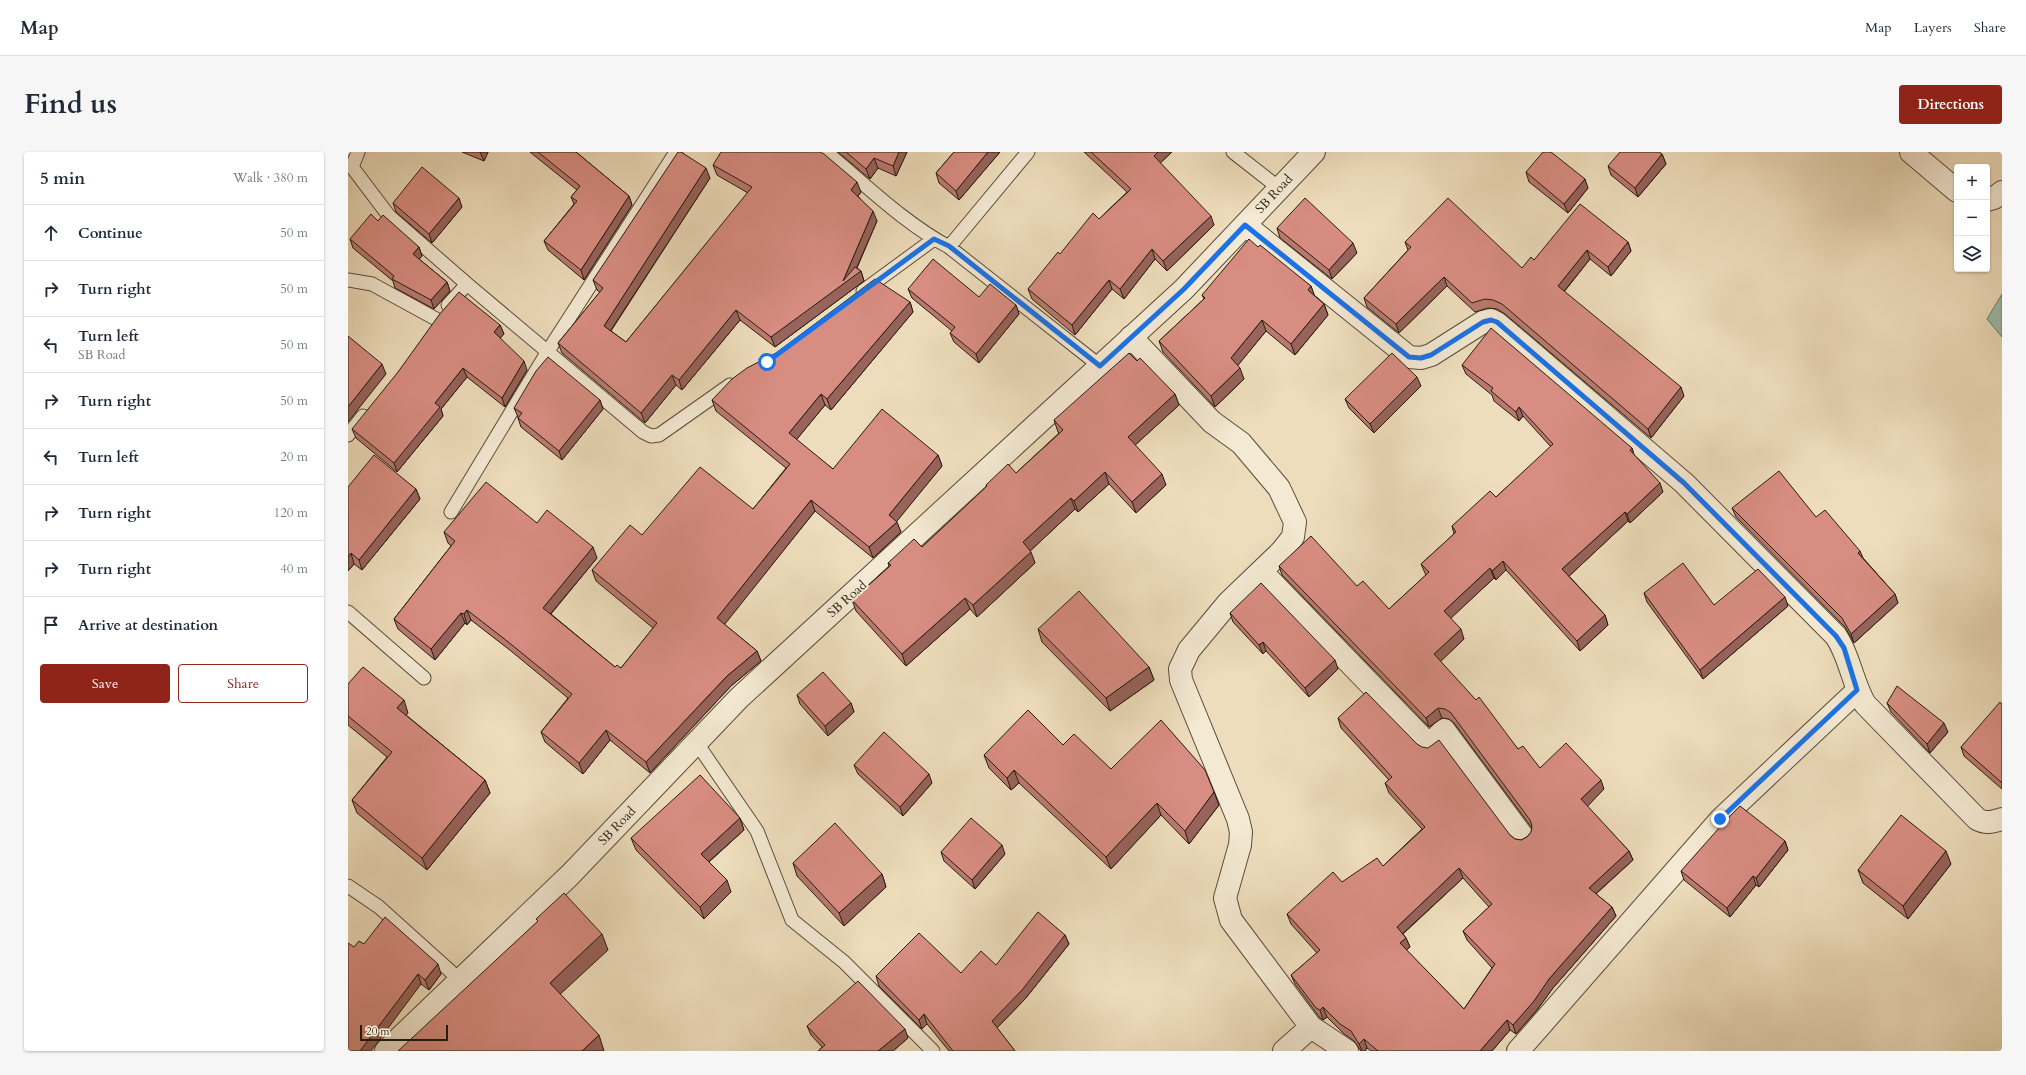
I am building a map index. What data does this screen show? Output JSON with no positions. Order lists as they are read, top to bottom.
{
  "streets": {
    "street": ["SB Road"]
  },
  "scale_bar": "20 m",
  "page": {
    "header": "Map",
    "nav": ["Map", "Layers", "Share"],
    "title": "Find us",
    "buttons": [
      "Directions",
      ["Save", "Share"]
    ],
    "heading": ["5 min", "Walk · 380 m"],
    "map_buttons": ["+", "−"],
    "list": [
      ["Continue", "50 m"],
      ["Turn right", "50 m"],
      ["Turn left", "SB Road", "50 m"],
      ["Turn right", "50 m"],
      ["Turn left", "20 m"],
      ["Turn right", "120 m"],
      ["Turn right", "40 m"],
      "Arrive at destination"
    ],
    "scale": "20 m"
  }
}
